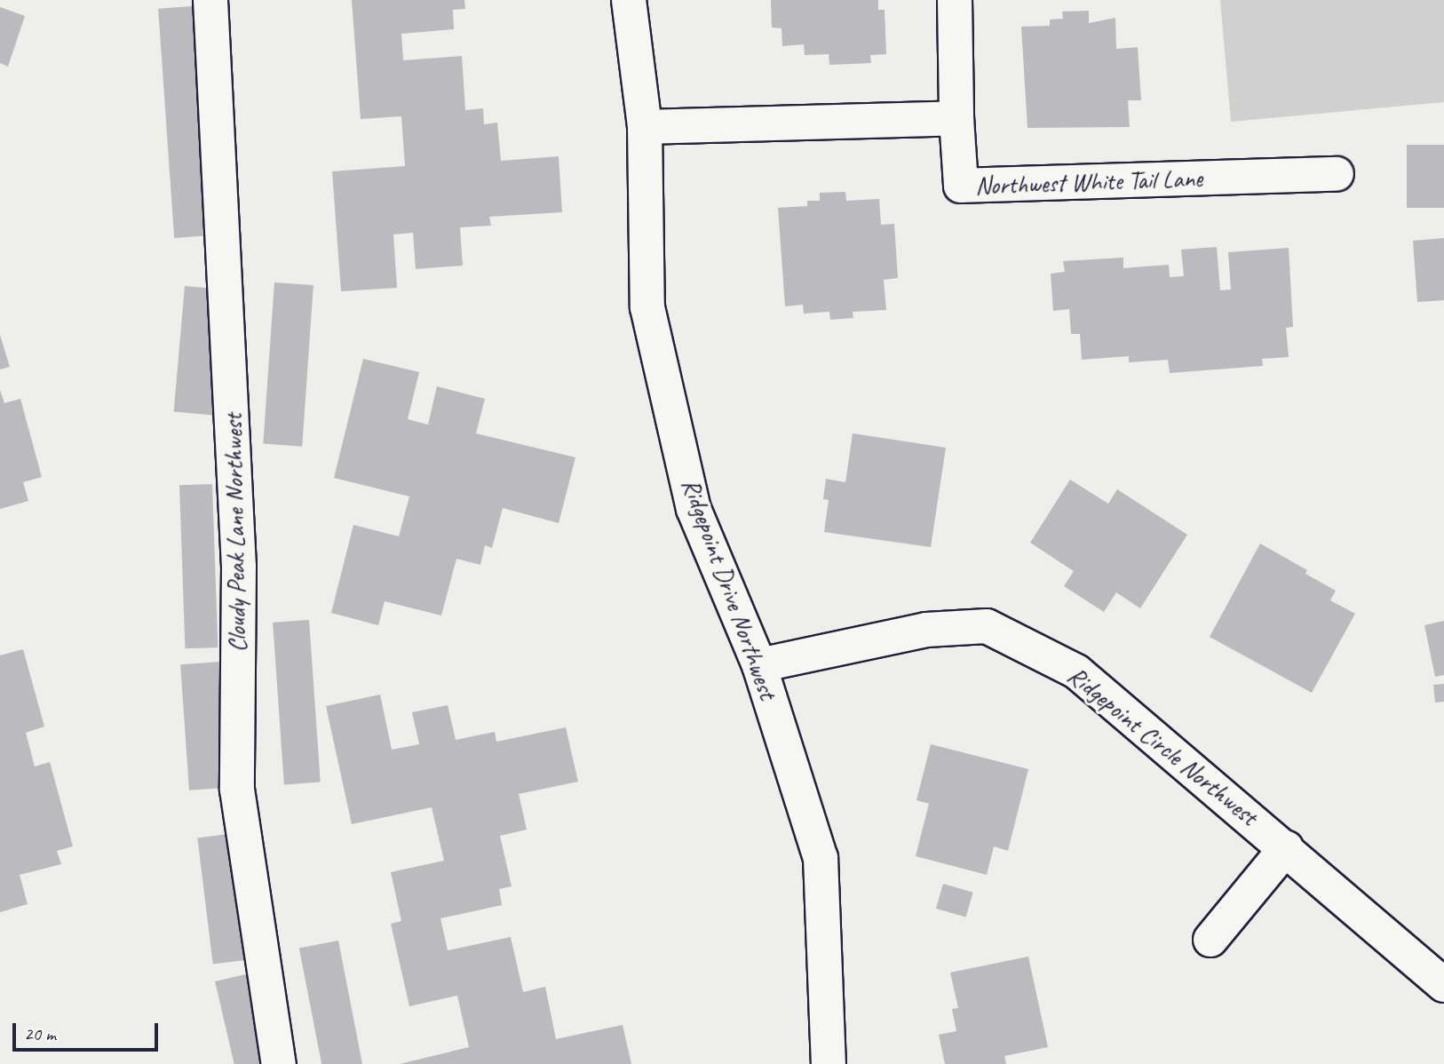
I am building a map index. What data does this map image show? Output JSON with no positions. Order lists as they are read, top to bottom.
{
  "streets": {
    "street": [
      "Northwest White Tail Lane",
      "Cloudy Peak Lane Northwest",
      "Ridgepoint Drive Northwest",
      "Ridgepoint Circle Northwest"
    ]
  },
  "crossings": [
    ["Ridgepoint Drive Northwest", "Ridgepoint Circle Northwest"]
  ],
  "scale_bar": "20 m"
}
